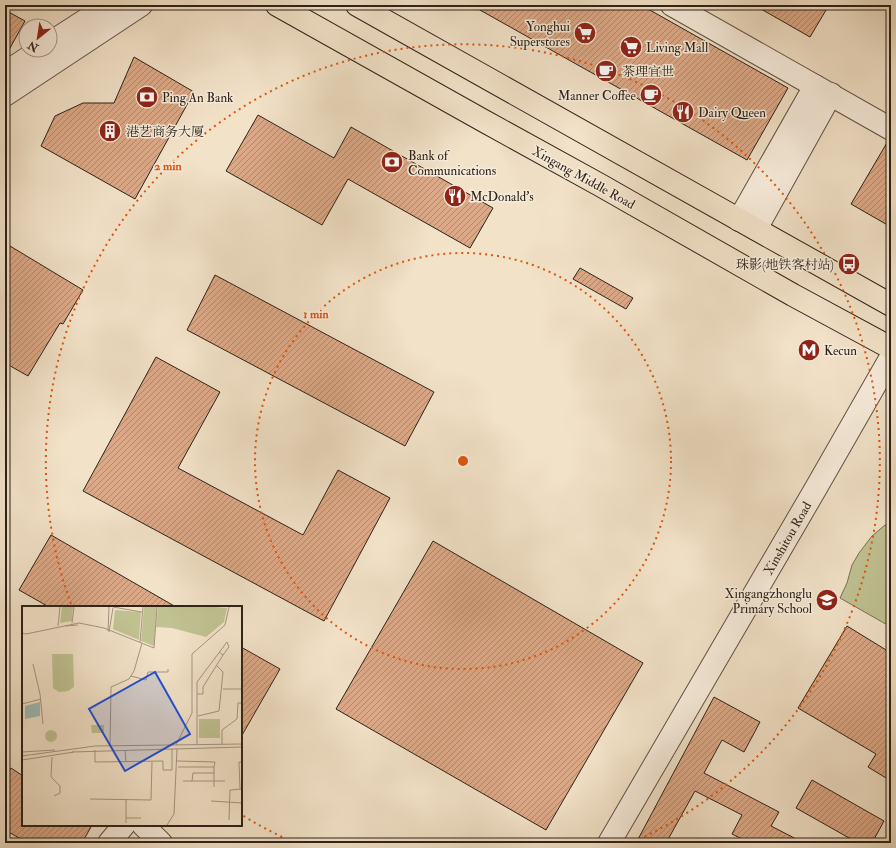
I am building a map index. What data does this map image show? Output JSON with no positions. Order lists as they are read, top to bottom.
{
  "streets": {
    "main road": ["Xingang Middle Road"],
    "street": ["Xinshitou Road"]
  },
  "places": {
    "supermarket": ["Yonghui Superstores", "Living Mall"],
    "cafe": ["茶理宜世", "Manner Coffee"],
    "bank": ["Ping An Bank", "Bank of Communications"],
    "restaurant": ["Dairy Queen", "McDonald's"],
    "building": ["港艺商务大厦"],
    "bus stop": ["珠影(地铁客村站)"],
    "metro station": ["Kecun"],
    "school or university": ["Xingangzhonglu Primary School"]
  },
  "north": "bottom left",
  "rings": ["2 min", "1 min"]
}
